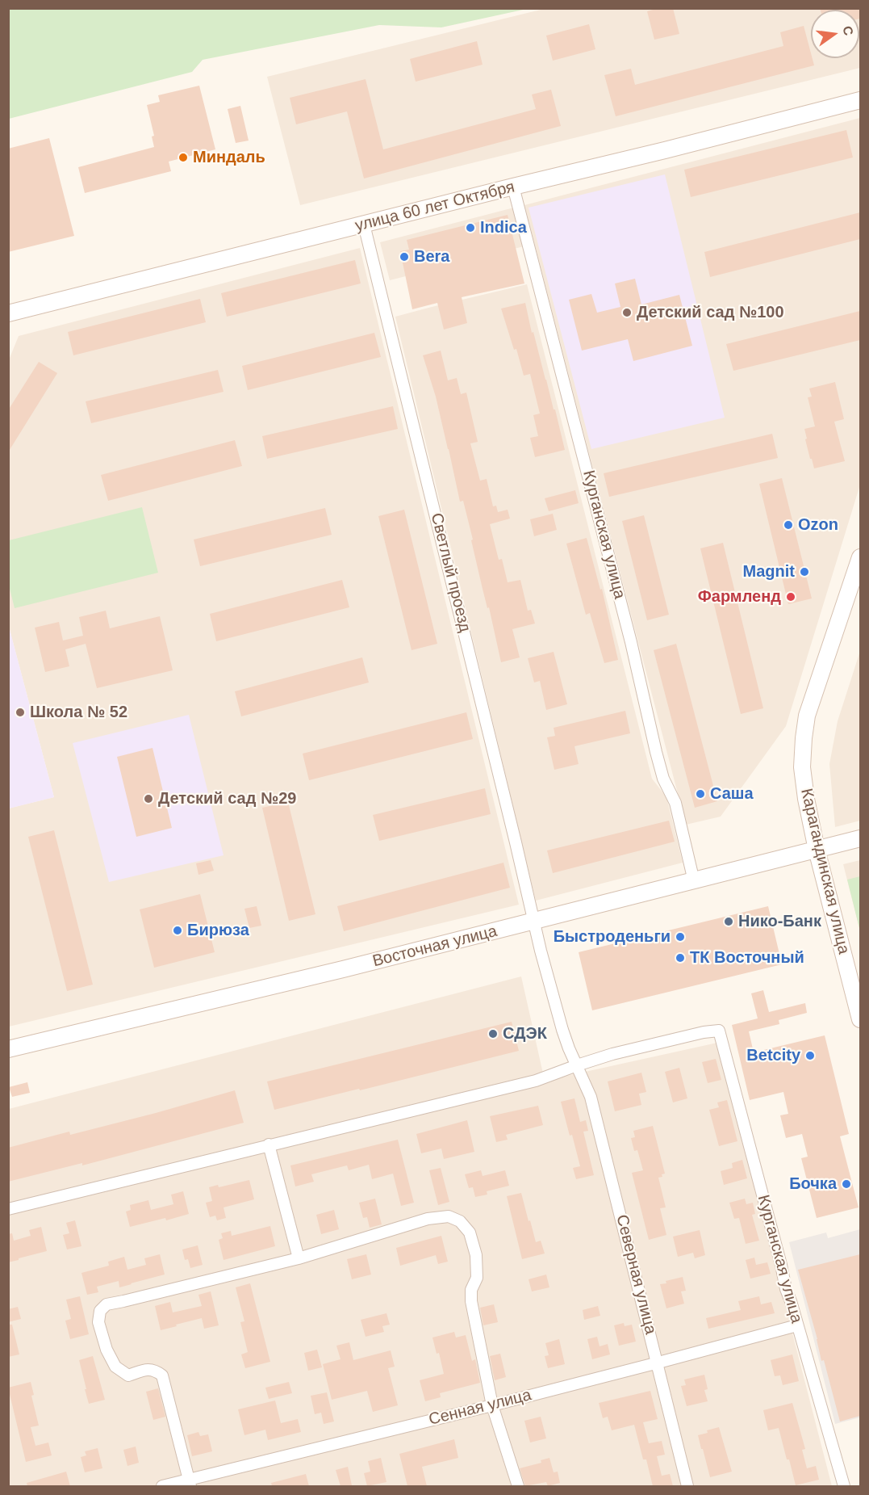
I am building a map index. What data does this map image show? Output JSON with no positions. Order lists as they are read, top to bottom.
{
  "streets": {
    "main road": ["улица 60 лет Октября", "Карагандинская улица", "Восточная улица"],
    "street": [
      "Курганская улица",
      "Светлый проезд",
      "Северная улица",
      "Сенная улица"
    ]
  },
  "crossings": [
    ["улица 60 лет Октября", "Курганская улица"],
    ["улица 60 лет Октября", "Светлый проезд"],
    ["Курганская улица", "Светлый проезд"],
    ["Курганская улица", "Восточная улица"],
    ["Курганская улица", "Северная улица"],
    ["Курганская улица", "Сенная улица"],
    ["Светлый проезд", "Восточная улица"],
    ["Светлый проезд", "Северная улица"],
    ["Карагандинская улица", "Восточная улица"],
    ["Северная улица", "Сенная улица"]
  ],
  "places": [
    "Миндаль",
    "Indica",
    "Bera",
    "Детский сад №100",
    "Ozon",
    "Magnit",
    "Фармленд",
    "Школа № 52",
    "Саша",
    "Детский сад №29",
    "Нико-Банк",
    "Бирюза",
    "Быстроденьги",
    "ТК Восточный",
    "СДЭК",
    "Betcity",
    "Бочка"
  ],
  "north": "right"
}
